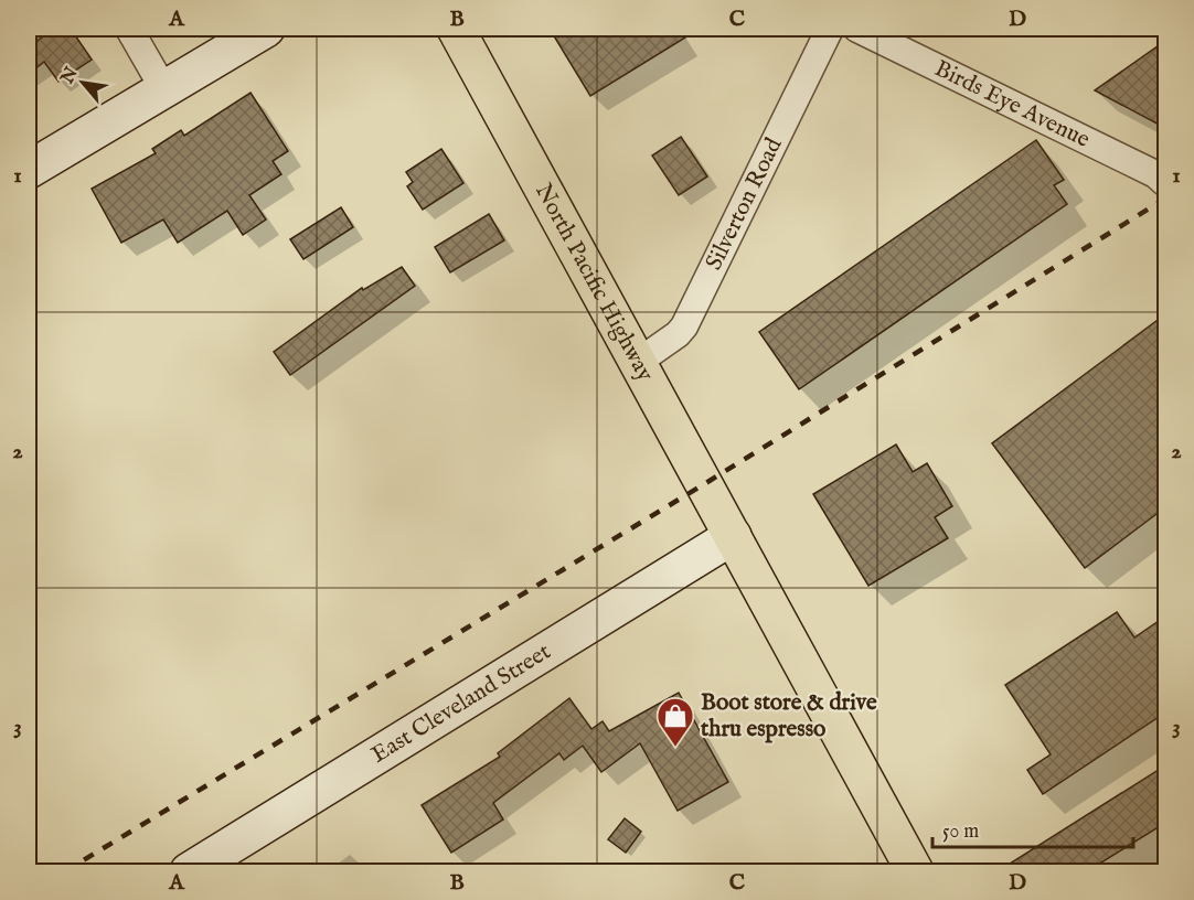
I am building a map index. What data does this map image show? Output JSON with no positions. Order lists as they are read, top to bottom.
{
  "streets": {
    "main road": ["North Pacific Highway"],
    "street": ["Birds Eye Avenue", "Silverton Road", "East Cleveland Street"]
  },
  "crossings": [
    ["Silverton Road", "North Pacific Highway"],
    ["North Pacific Highway", "East Cleveland Street"]
  ],
  "places": {
    "shop": ["Boot store & drive thru espresso"]
  },
  "scale_bar": "50 m",
  "north": "top left",
  "grid": {
    "columns": [
      "A",
      "B",
      "C",
      "D"
    ],
    "rows": ["1", "2", "3"]
  }
}
